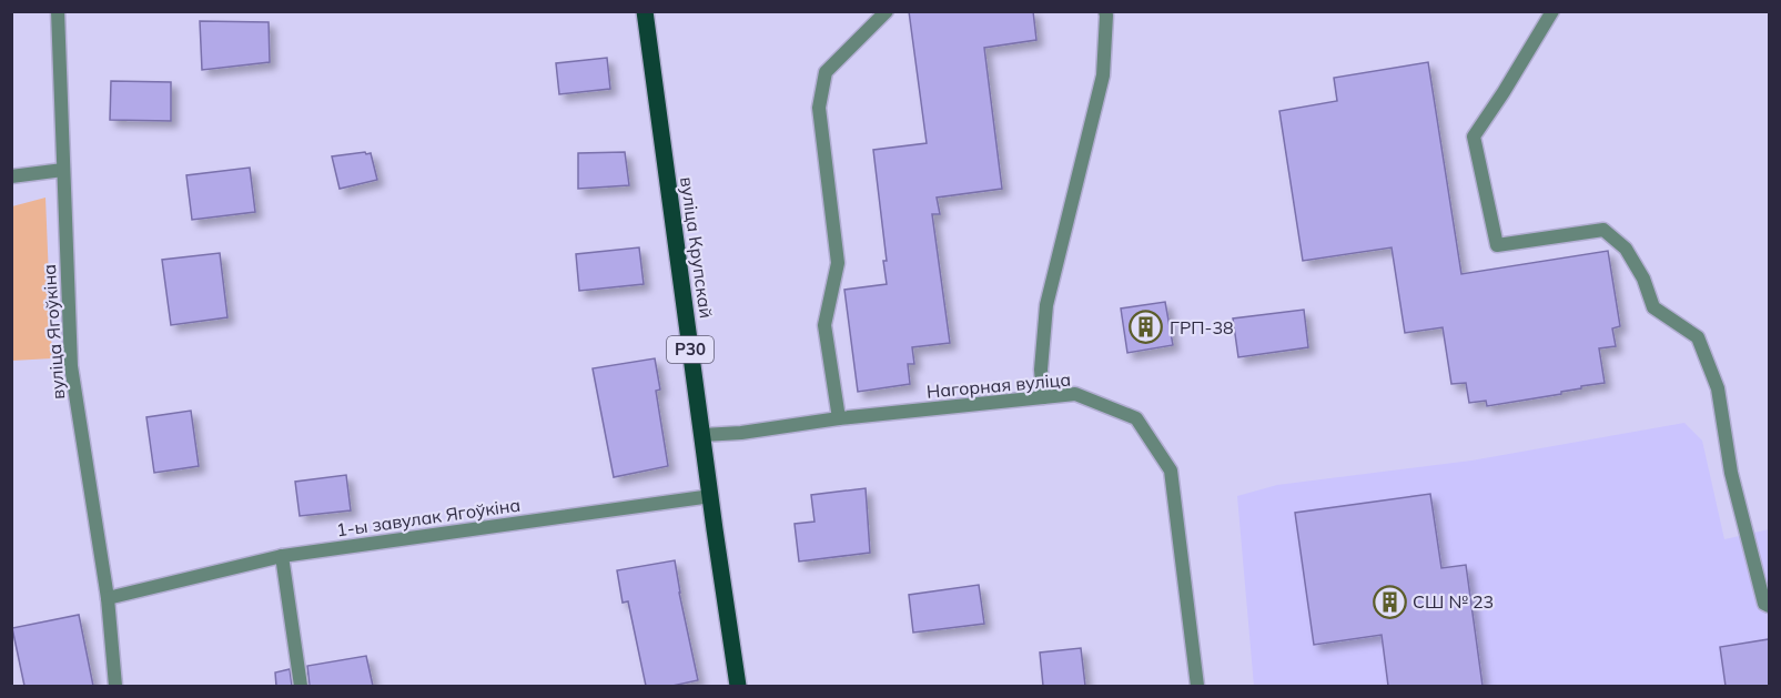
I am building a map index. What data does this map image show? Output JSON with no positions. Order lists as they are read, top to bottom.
{
  "streets": {
    "main road": ["вуліца Крупскай", "Р30"],
    "street": ["вуліца Ягоўкіна", "Нагорная вуліца", "1-ы завулак Ягоўкіна"]
  },
  "crossings": [
    ["вуліца Крупскай", "Нагорная вуліца"],
    ["вуліца Крупскай", "1-ы завулак Ягоўкіна"],
    ["вуліца Ягоўкіна", "1-ы завулак Ягоўкіна"]
  ],
  "places": {
    "building": ["ГРП-38", "СШ № 23"]
  }
}
